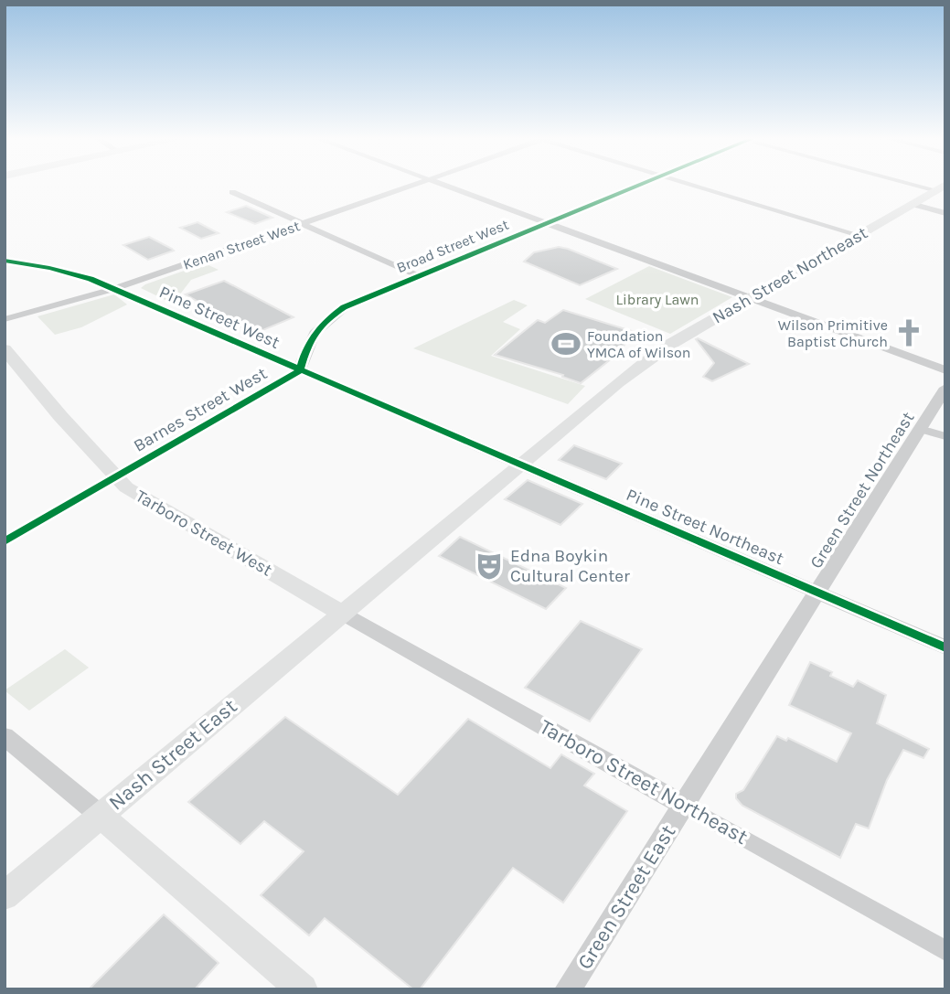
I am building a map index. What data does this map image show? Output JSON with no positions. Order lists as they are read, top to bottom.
{
  "streets": {
    "main road": ["Nash Street Northeast", "Tarboro Street West", "Nash Street East"],
    "street": [
      "Kenan Street West",
      "Broad Street West",
      "Pine Street West",
      "Barnes Street West",
      "Green Street Northeast",
      "Pine Street Northeast",
      "Tarboro Street Northeast",
      "Green Street East"
    ]
  },
  "crossings": [
    ["Kenan Street West", "Pine Street West"],
    ["Broad Street West", "Pine Street West"],
    ["Broad Street West", "Barnes Street West"],
    ["Nash Street Northeast", "Pine Street West"],
    ["Nash Street Northeast", "Pine Street Northeast"],
    ["Nash Street Northeast", "Tarboro Street West"],
    ["Nash Street Northeast", "Nash Street East"],
    ["Nash Street Northeast", "Tarboro Street Northeast"],
    ["Pine Street West", "Barnes Street West"],
    ["Pine Street West", "Pine Street Northeast"],
    ["Barnes Street West", "Tarboro Street West"],
    ["Green Street Northeast", "Pine Street Northeast"],
    ["Green Street Northeast", "Tarboro Street Northeast"],
    ["Green Street Northeast", "Green Street East"],
    ["Tarboro Street West", "Nash Street East"],
    ["Tarboro Street West", "Tarboro Street Northeast"],
    ["Nash Street East", "Tarboro Street Northeast"],
    ["Tarboro Street Northeast", "Green Street East"]
  ],
  "parks": ["Library Lawn"],
  "places": {
    "church": ["Wilson Primitive Baptist Church"],
    "sports": ["Foundation YMCA of Wilson"],
    "theatre": ["Edna Boykin Cultural Center"]
  }
}
